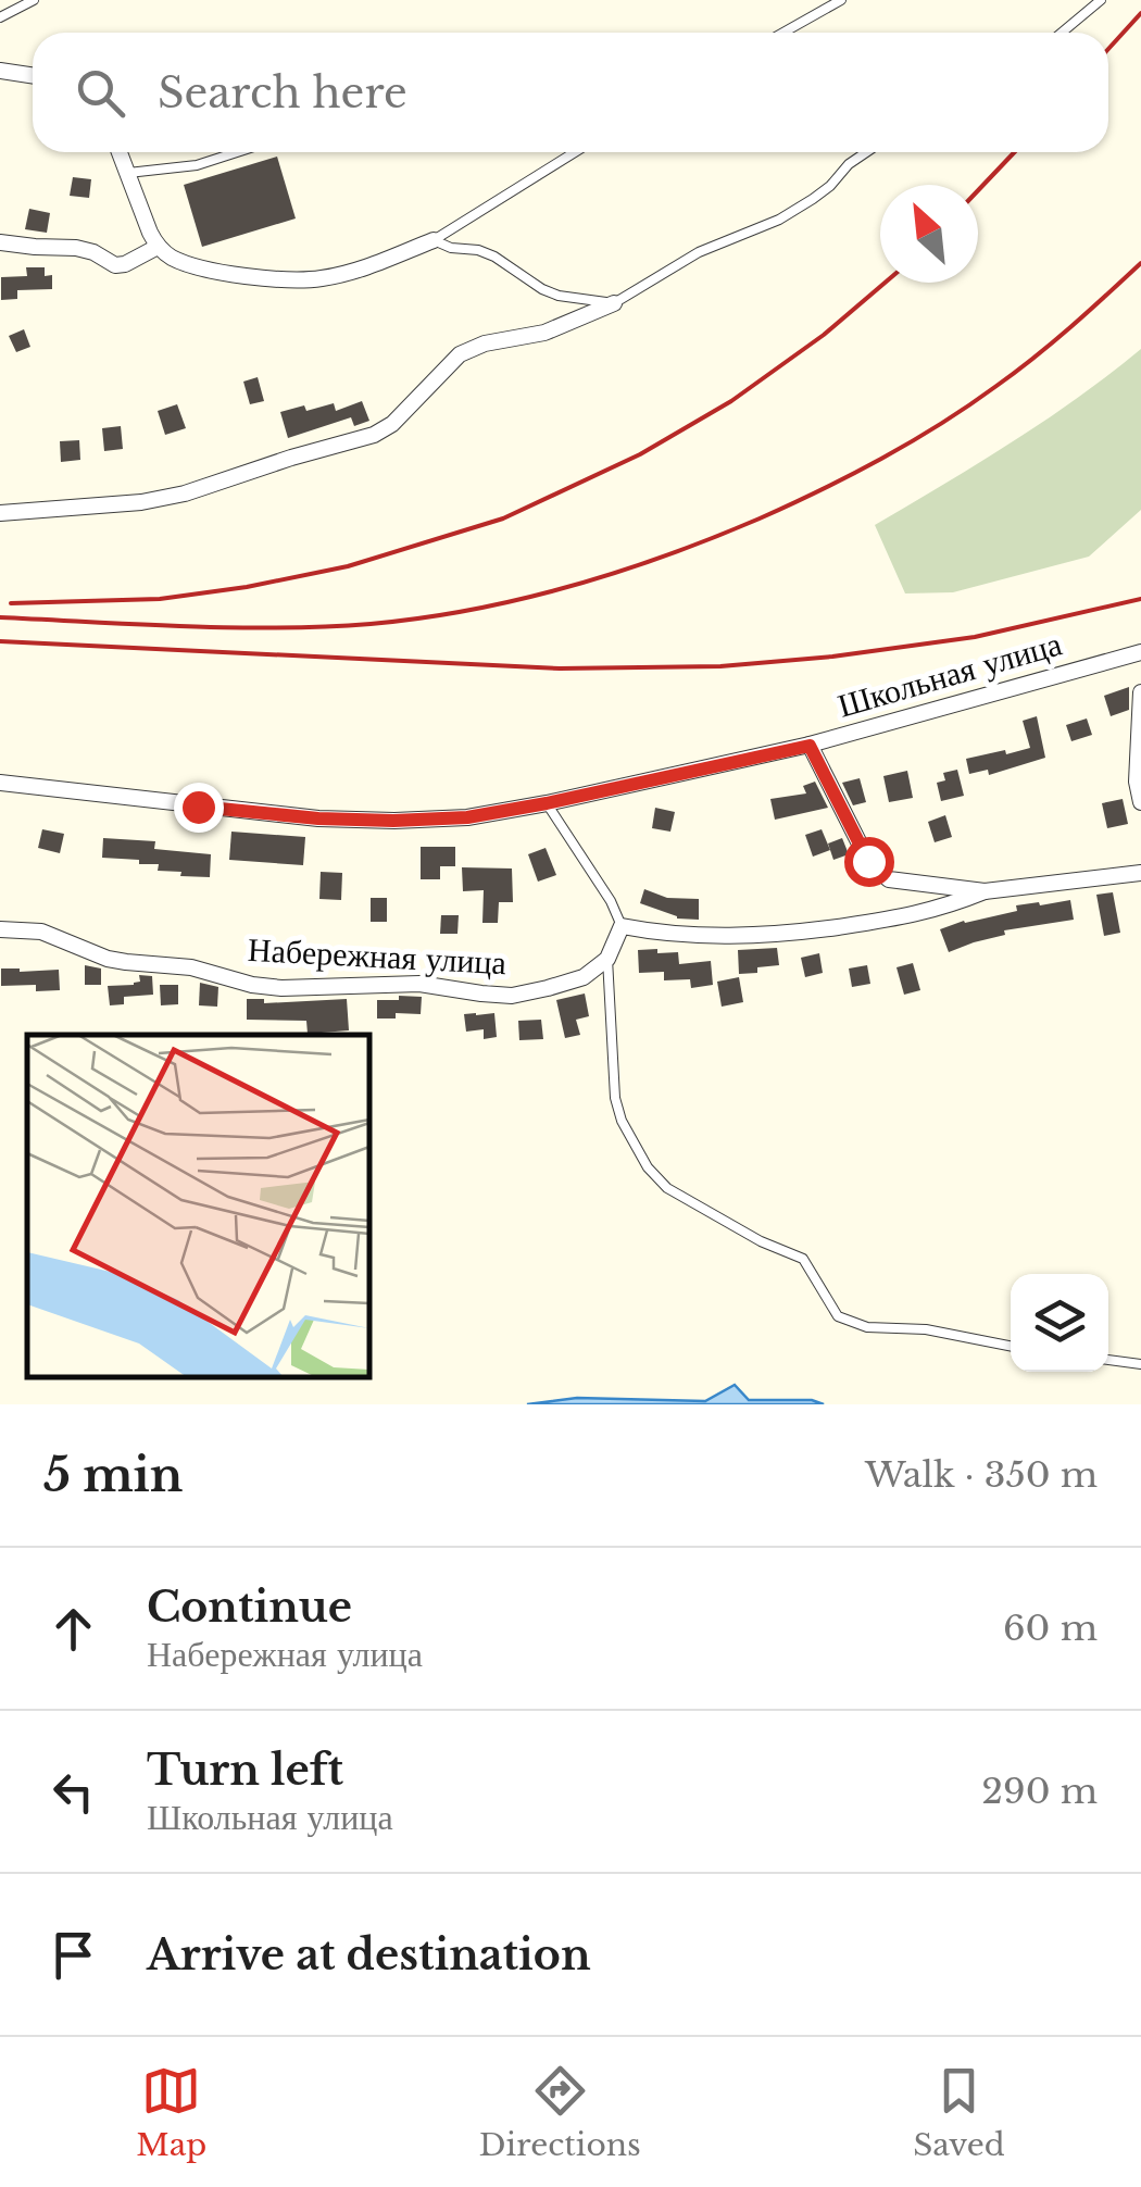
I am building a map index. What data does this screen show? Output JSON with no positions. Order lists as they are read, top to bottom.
{
  "streets": {
    "street": ["Школьная улица", "Набережная улица"]
  },
  "north": "top left",
  "page": {
    "search": "Search here",
    "heading": ["5 min", "Walk · 350 m"],
    "list": [
      ["Continue", "Набережная улица", "60 m"],
      ["Turn left", "Школьная улица", "290 m"],
      "Arrive at destination"
    ],
    "nav": ["Map", "Directions", "Saved"]
  }
}
